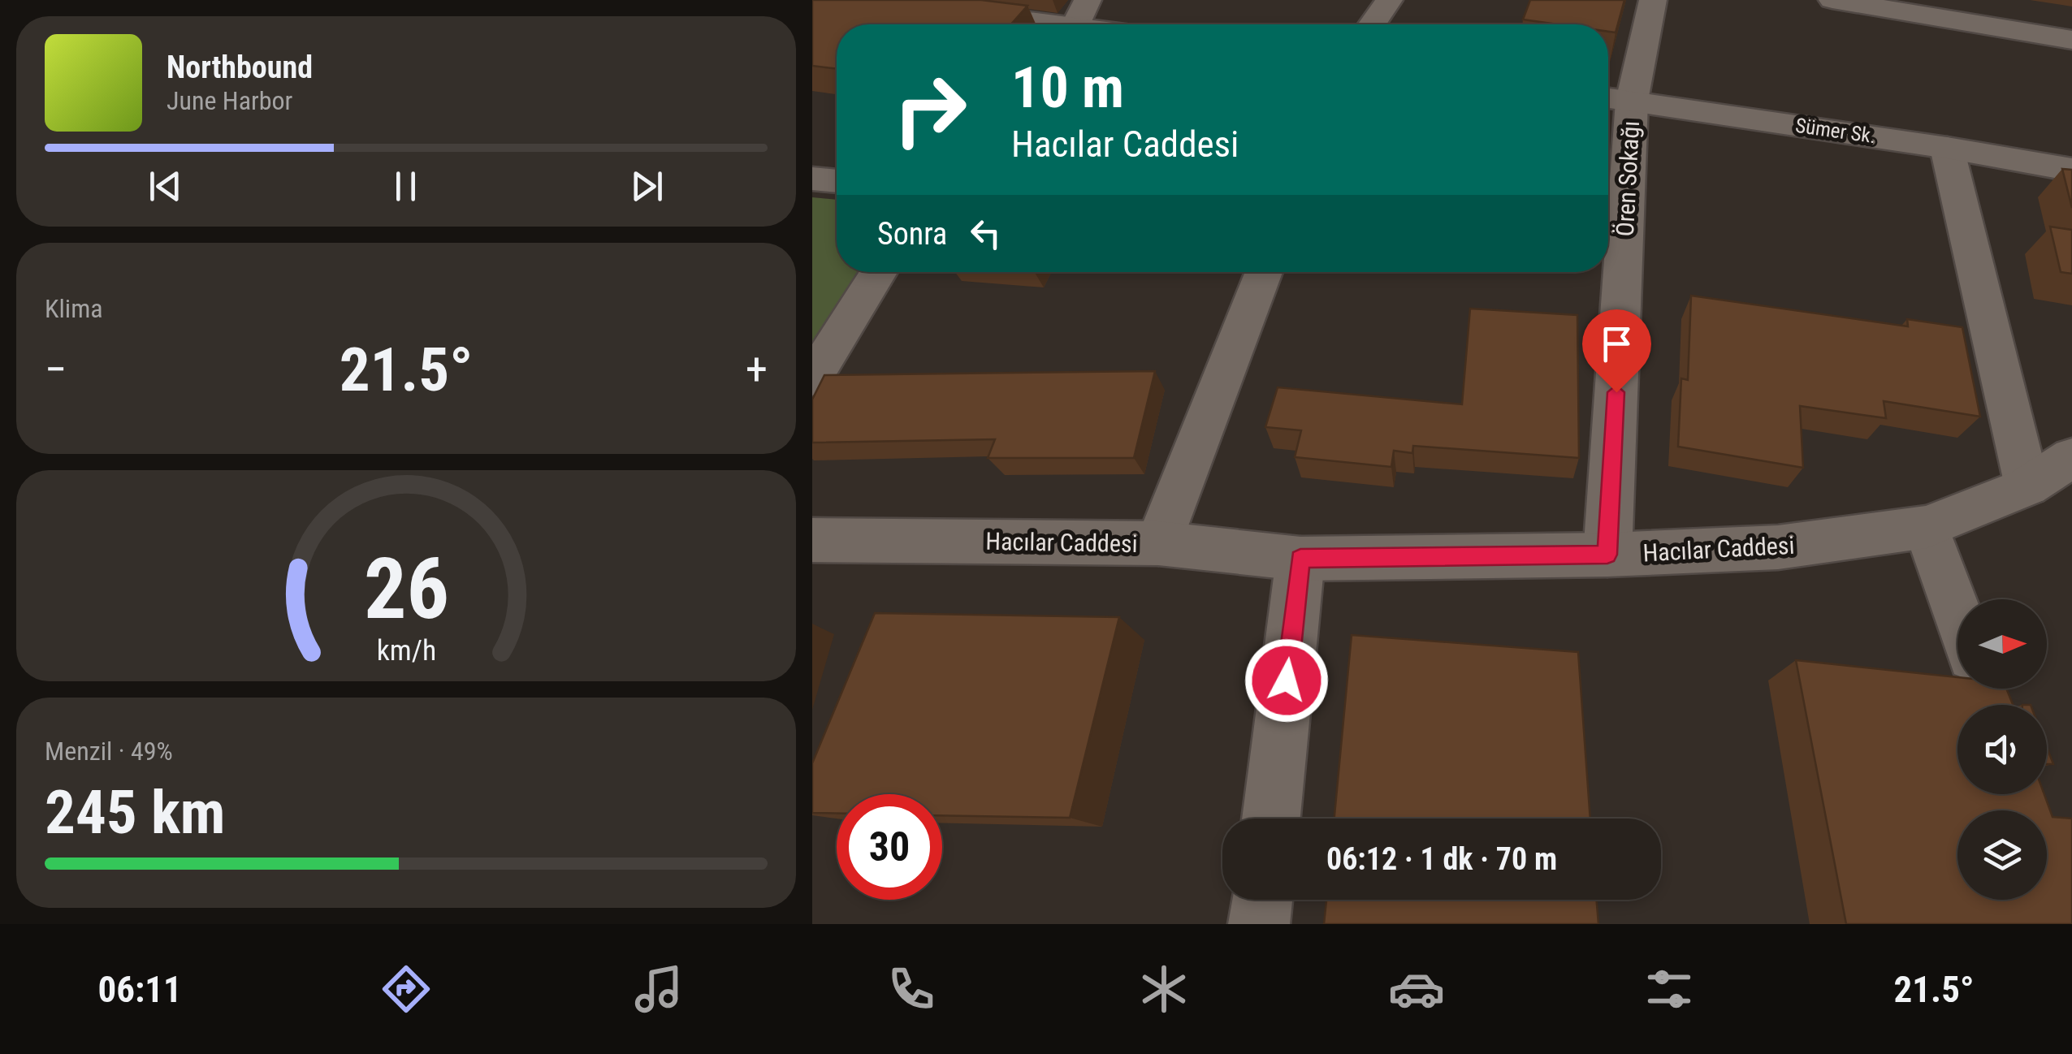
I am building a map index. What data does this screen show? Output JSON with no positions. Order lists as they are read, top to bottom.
{
  "streets": {
    "street": ["Sümer Sk.", "Ören Sokağı", "Hacılar Caddesi"]
  },
  "crossings": [
    ["Sümer Sk.", "Ören Sokağı"],
    ["Ören Sokağı", "Hacılar Caddesi"]
  ],
  "north": "right",
  "page": {
    "turn": ["10 m", "Hacılar Caddesi"],
    "song": ["Northbound", "June Harbor"],
    "then": "Sonra",
    "tile": [
      "Klima",
      ["Menzil · 49%", "245 km"]
    ],
    "heat": ["−", "21.5°", "+"],
    "limit": "30",
    "trip": "06:12 · 1 dk · 70 m",
    "tabs": ["06:11", "21.5°"],
    "gauge": ["26", "km/h"]
  }
}
